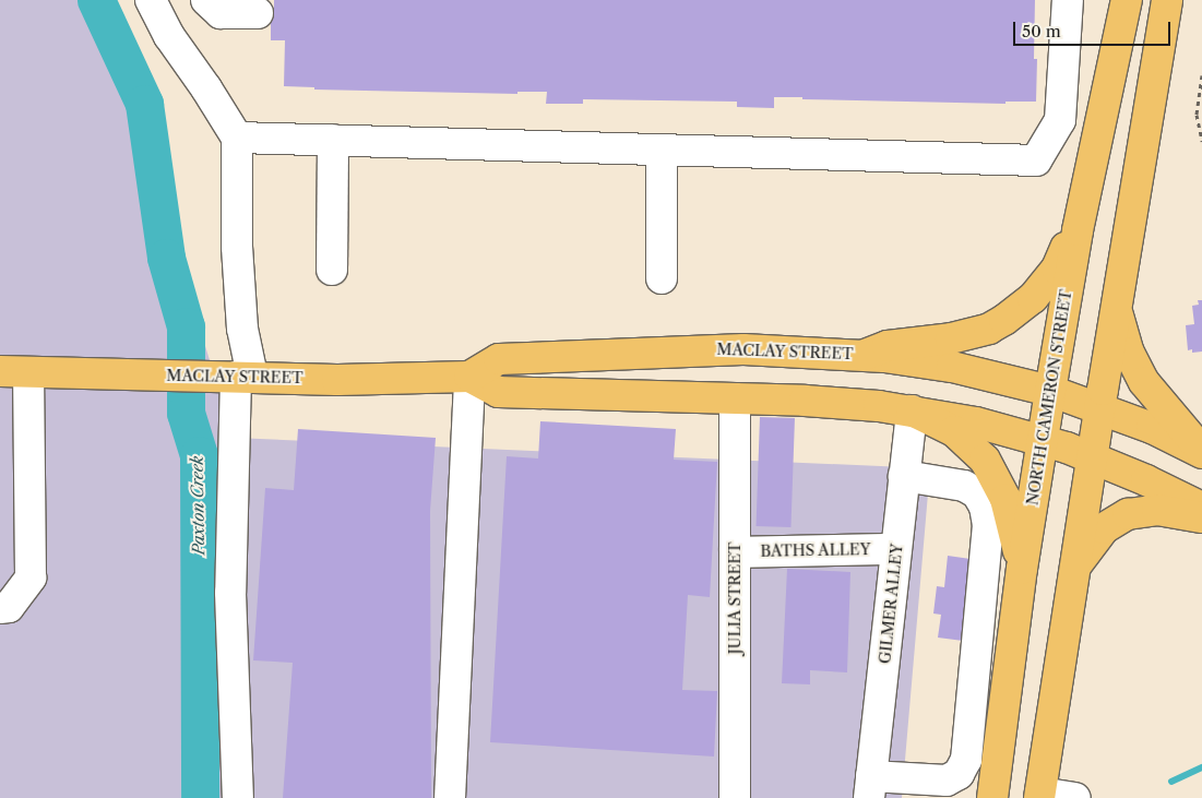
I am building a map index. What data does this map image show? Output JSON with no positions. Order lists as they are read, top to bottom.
{
  "streets": {
    "main road": ["MACLAY STREET", "NORTH CAMERON STREET"],
    "street": ["BATHS ALLEY", "JULIA STREET", "GILMER ALLEY"]
  },
  "crossings": [
    ["MACLAY STREET", "NORTH CAMERON STREET"],
    ["MACLAY STREET", "JULIA STREET"],
    ["MACLAY STREET", "GILMER ALLEY"],
    ["BATHS ALLEY", "JULIA STREET"],
    ["BATHS ALLEY", "GILMER ALLEY"]
  ],
  "water": ["Paxton Creek"],
  "scale_bar": "50 m"
}
